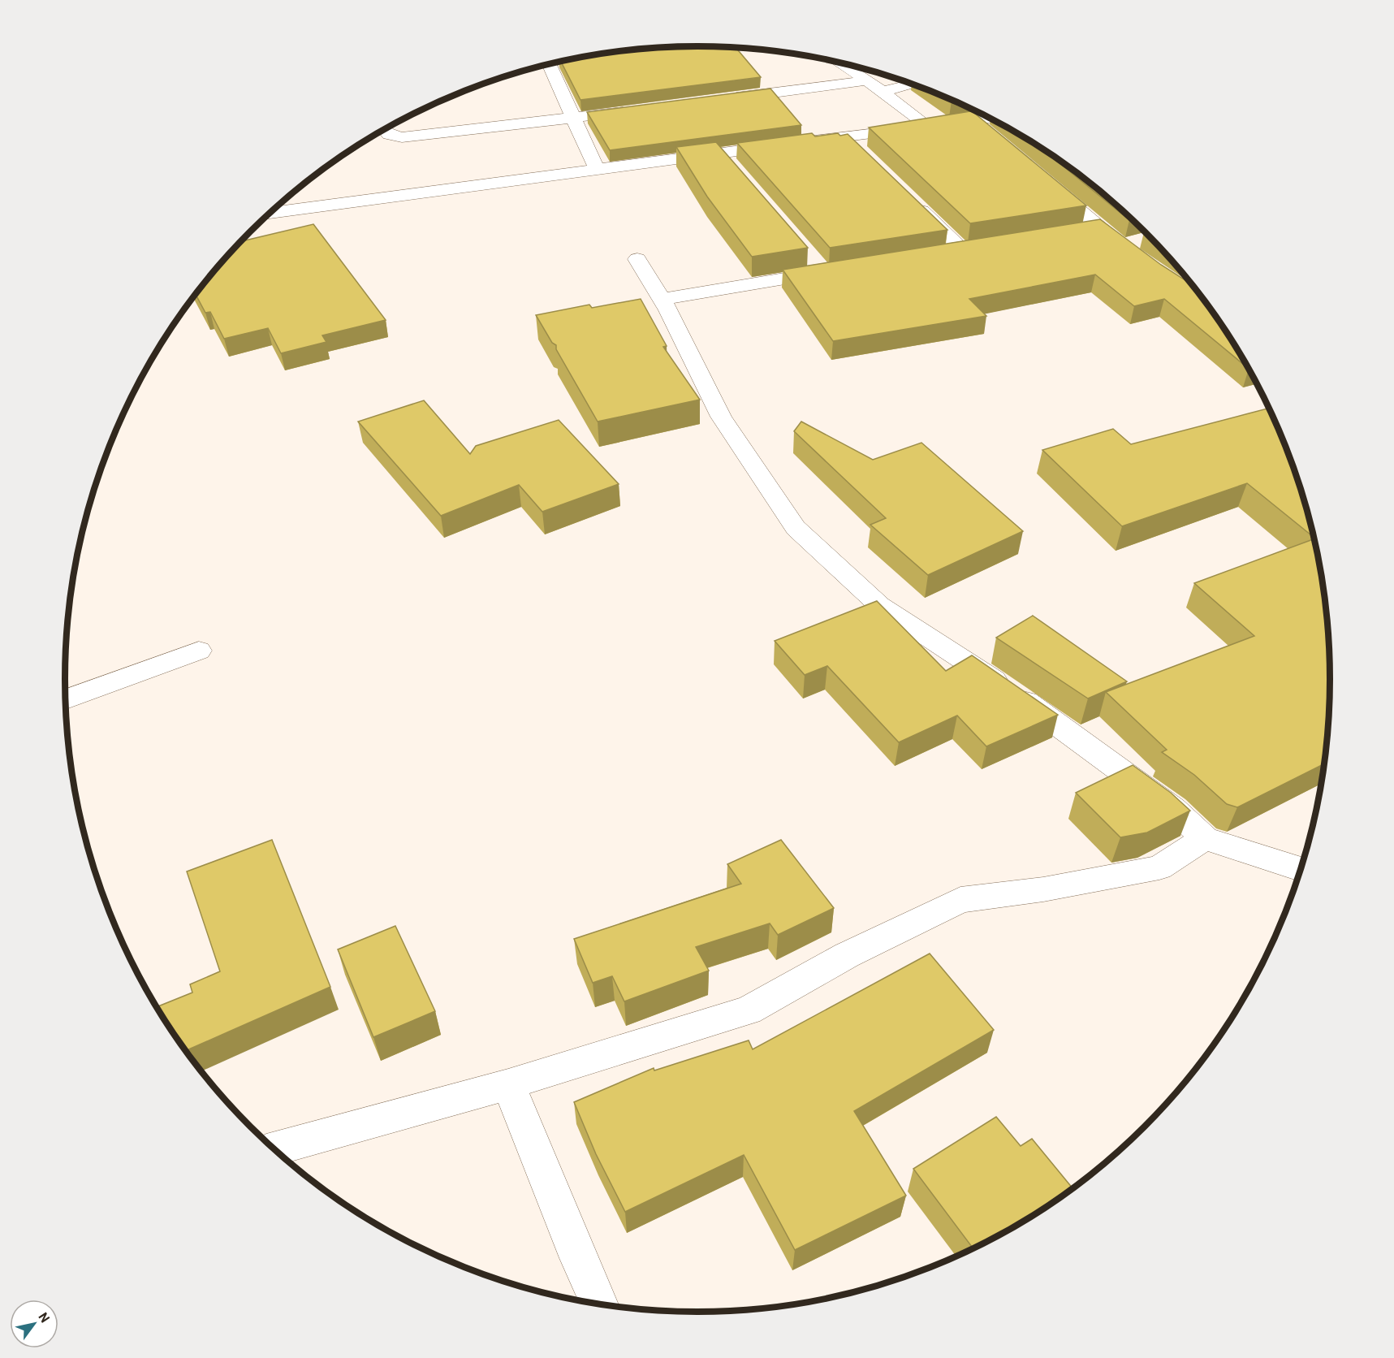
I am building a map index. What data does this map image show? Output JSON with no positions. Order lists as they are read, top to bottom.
{
  "north": "top right"
}
